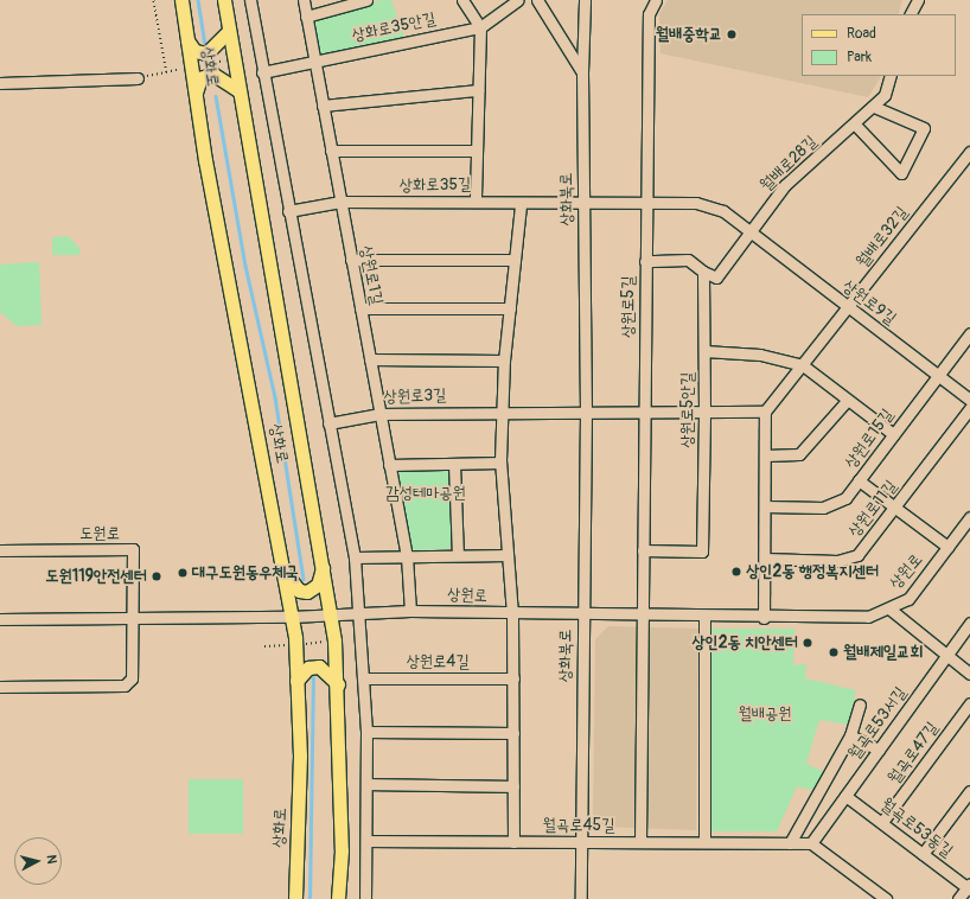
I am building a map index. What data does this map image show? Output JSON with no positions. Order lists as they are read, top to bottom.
{
  "streets": {
    "main road": ["상화로"],
    "street": [
      "상화로35안길",
      "월배로28길",
      "상화로35길",
      "상화북로",
      "월배로32길",
      "상원로1길",
      "상원로9길",
      "상원로5길",
      "상원로3길",
      "상원로5안길",
      "상원로15길",
      "상원로11길",
      "도원로",
      "상원로",
      "상원로4길",
      "월곡로53서길",
      "월곡로47길",
      "월곡로45길",
      "월곡로53동길"
    ]
  },
  "crossings": [
    ["상화로35안길", "상원로1길"],
    ["상화로", "상원로"],
    ["월배로28길", "상원로9길"],
    ["상화로35길", "상화북로"],
    ["상화로35길", "상원로1길"],
    ["상화로35길", "상원로9길"],
    ["상화북로", "상원로9길"],
    ["상화북로", "상원로"],
    ["상화북로", "월곡로45길"],
    ["월배로32길", "상원로9길"],
    ["상원로1길", "상원로3길"],
    ["상원로1길", "상원로"],
    ["상원로9길", "상원로5길"],
    ["상원로9길", "상원로15길"],
    ["상원로5길", "상원로5안길"],
    ["상원로5길", "상원로"],
    ["월곡로53서길", "월곡로45길"],
    ["월곡로53서길", "월곡로53동길"],
    ["월곡로47길", "월곡로53동길"]
  ],
  "parks": ["감성테마공원", "월배공원"],
  "places": [
    "월배중학교",
    "상인2동 행정복지센터",
    "대구도원동우체국",
    "도원119안전센터",
    "상인2동 치안센터",
    "월배제일교회"
  ],
  "legend": ["Road", "Park"],
  "north": "right"
}
